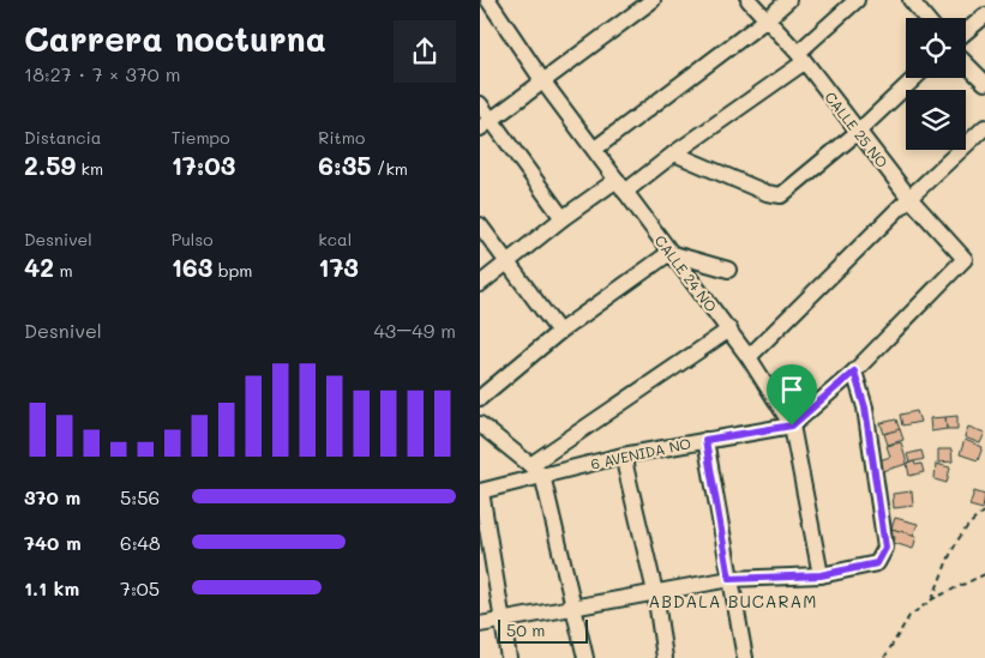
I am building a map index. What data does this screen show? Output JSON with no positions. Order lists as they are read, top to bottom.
{
  "streets": {
    "street": ["CALLE 25 NO", "CALLE 24 NO", "6 AVENIDA NO"]
  },
  "crossings": [
    ["CALLE 24 NO", "6 AVENIDA NO"]
  ],
  "districts": ["ABDALA BUCARAM"],
  "scale_bar": "50 m",
  "page": {
    "heading": ["Carrera nocturna", "18:27 · 7 × 370 m"],
    "stats": [
      ["Distancia", "2.59 km"],
      ["Tiempo", "17:03"],
      ["Ritmo", "6:35 /km"],
      ["Desnivel", "42 m"],
      ["Pulso", "163 bpm"],
      ["kcal", "173"]
    ],
    "chart": ["Desnivel", "43–49 m"],
    "list": [
      {
        "name": "370 m",
        "note": "5:56"
      },
      {
        "name": "740 m",
        "note": "6:48"
      },
      {
        "name": "1.1 km",
        "note": "7:05"
      }
    ],
    "scale": "50 m"
  }
}
